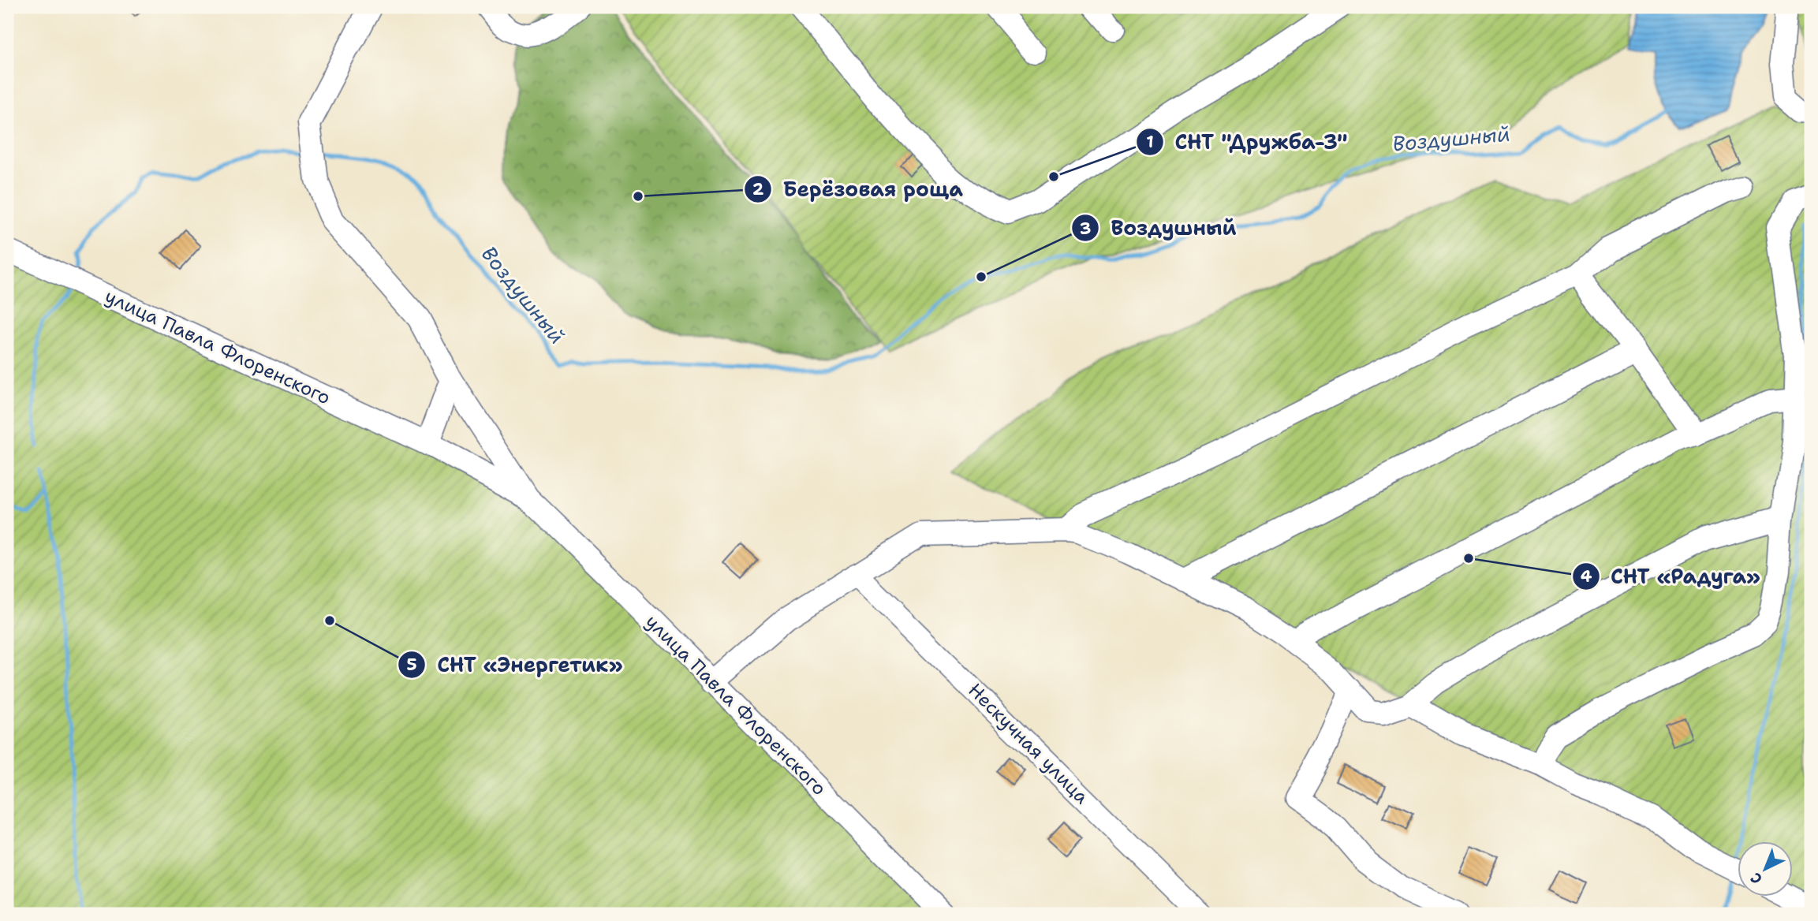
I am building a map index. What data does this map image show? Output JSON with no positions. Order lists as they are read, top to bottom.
{
  "streets": {
    "street": ["улица Павла Флоренского", "Нескучная улица"]
  },
  "water": ["Воздушный"],
  "places": [
    "СНТ \"Дружба-3\"",
    "Берёзовая роща",
    "Воздушный",
    "СНТ «Радуга»",
    "СНТ «Энергетик»"
  ],
  "north": "bottom left"
}
